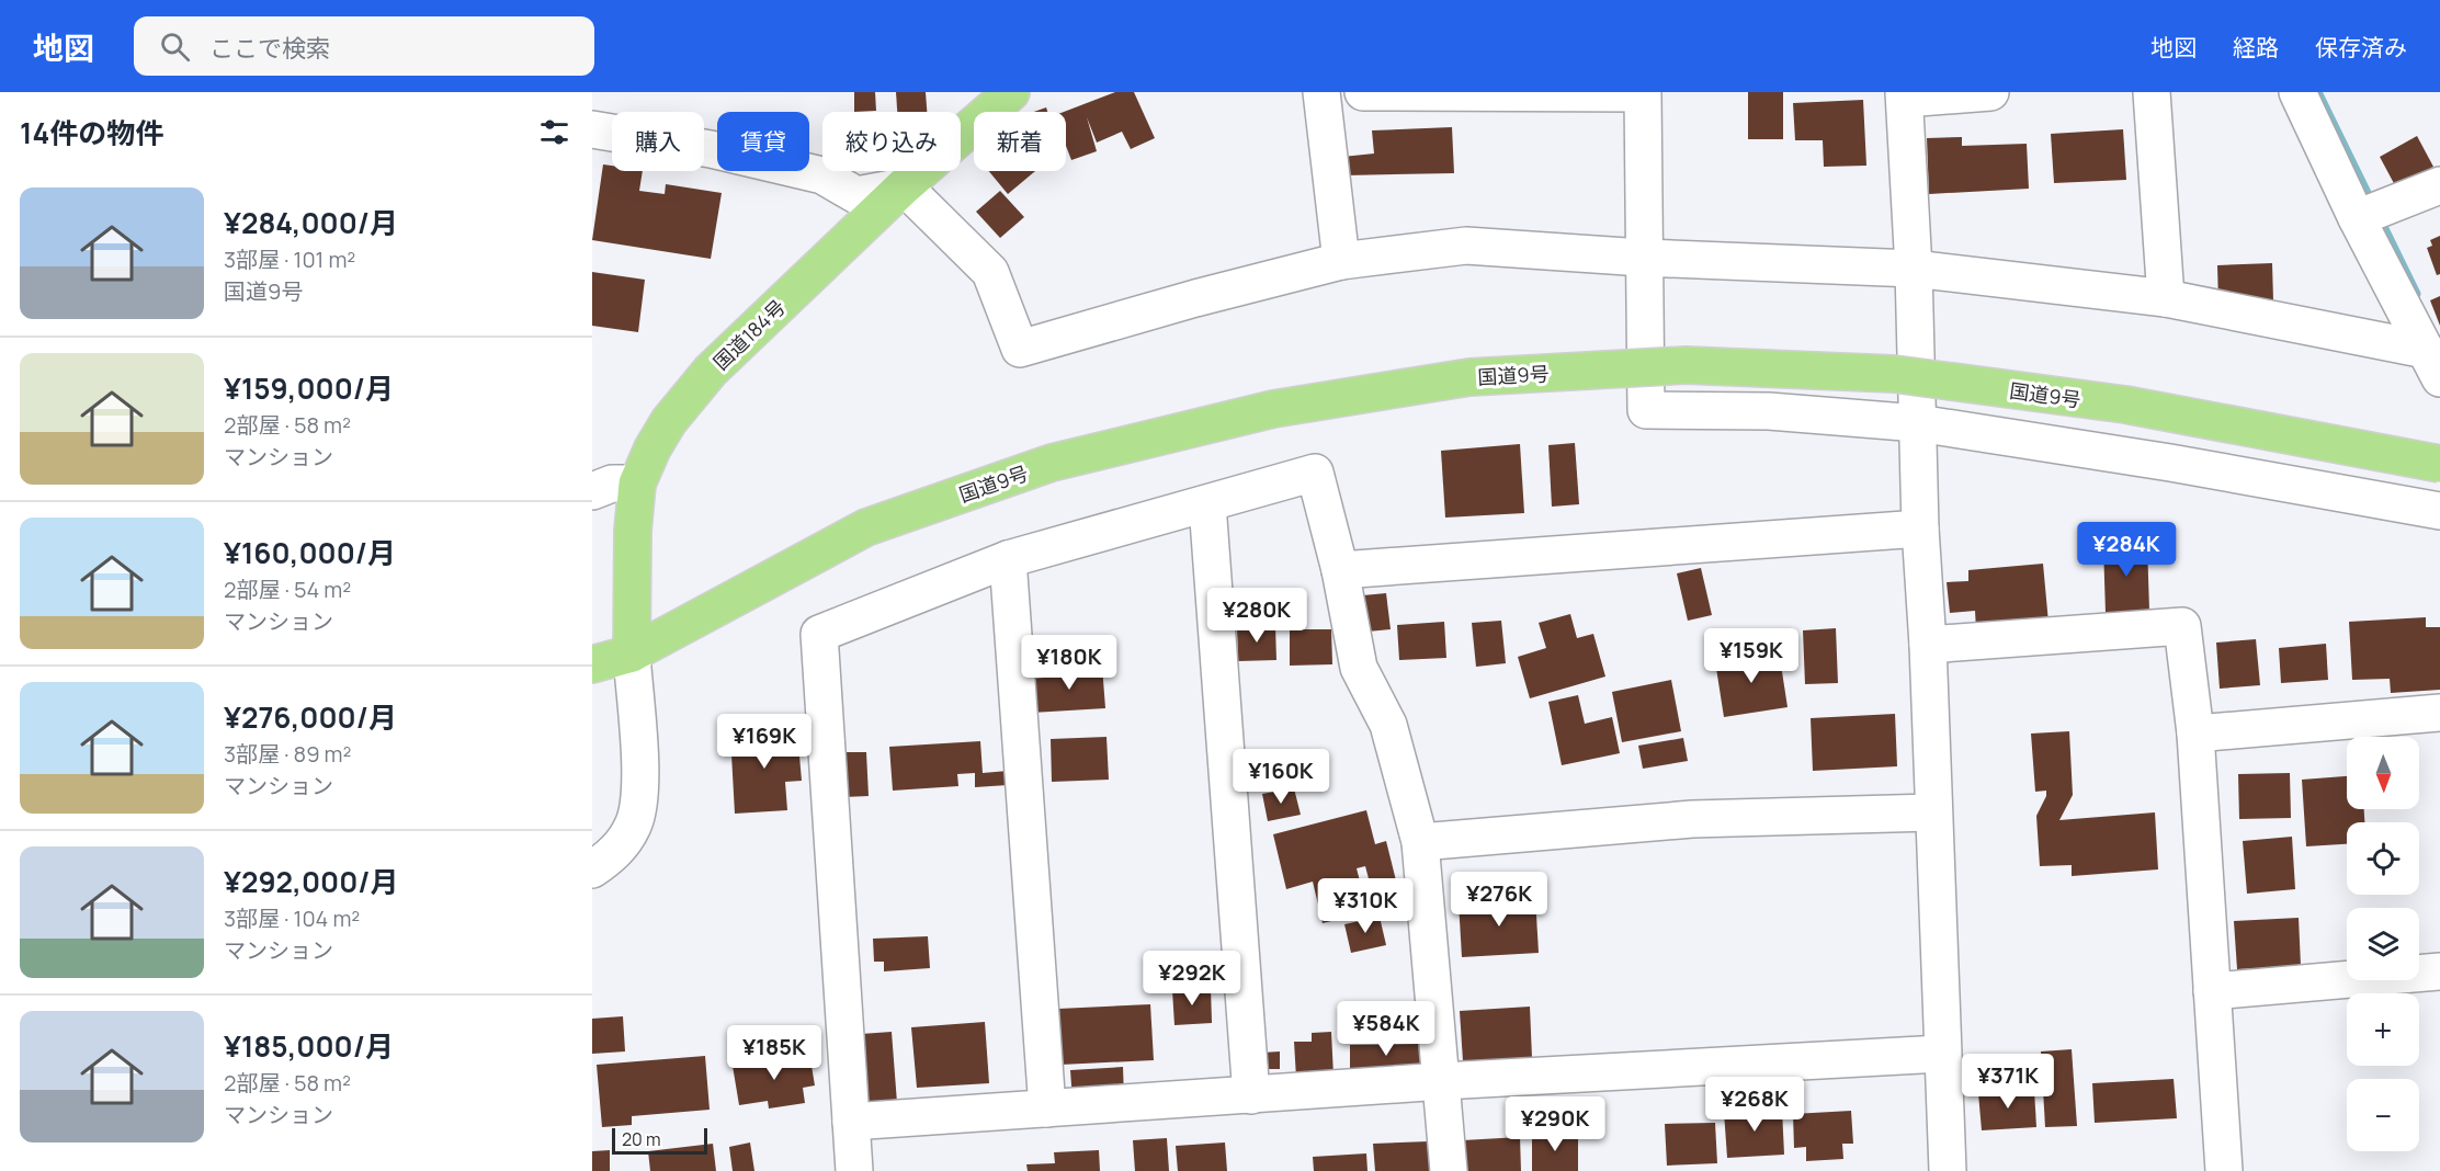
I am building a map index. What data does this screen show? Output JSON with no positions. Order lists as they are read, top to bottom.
{
  "streets": {
    "highway": ["国道184号", "国道9号"]
  },
  "crossings": [
    ["国道184号", "国道9号"]
  ],
  "scale_bar": "20 m",
  "north": "bottom",
  "page": {
    "header": "地図",
    "search": "ここで検索",
    "nav": ["地図", "経路", "保存済み"],
    "heading": "14件の物件",
    "chip": [
      "購入",
      "賃貸",
      "絞り込み",
      "新着"
    ],
    "list": [
      {
        "name": "¥284,000/月",
        "note": "3部屋 · 101 m² · 国道9号"
      },
      {
        "name": "¥159,000/月",
        "note": "2部屋 · 58 m² · マンション"
      },
      {
        "name": "¥160,000/月",
        "note": "2部屋 · 54 m² · マンション"
      },
      {
        "name": "¥276,000/月",
        "note": "3部屋 · 89 m² · マンション"
      },
      {
        "name": "¥292,000/月",
        "note": "3部屋 · 104 m² · マンション"
      },
      {
        "name": "¥185,000/月",
        "note": "2部屋 · 58 m² · マンション"
      }
    ],
    "price": [
      "¥284K",
      "¥280K",
      "¥159K",
      "¥180K",
      "¥169K",
      "¥160K",
      "¥276K",
      "¥310K",
      "¥292K",
      "¥584K",
      "¥185K",
      "¥371K",
      "¥268K",
      "¥290K"
    ],
    "map_buttons": ["+", "−"],
    "scale": "20 m"
  }
}
